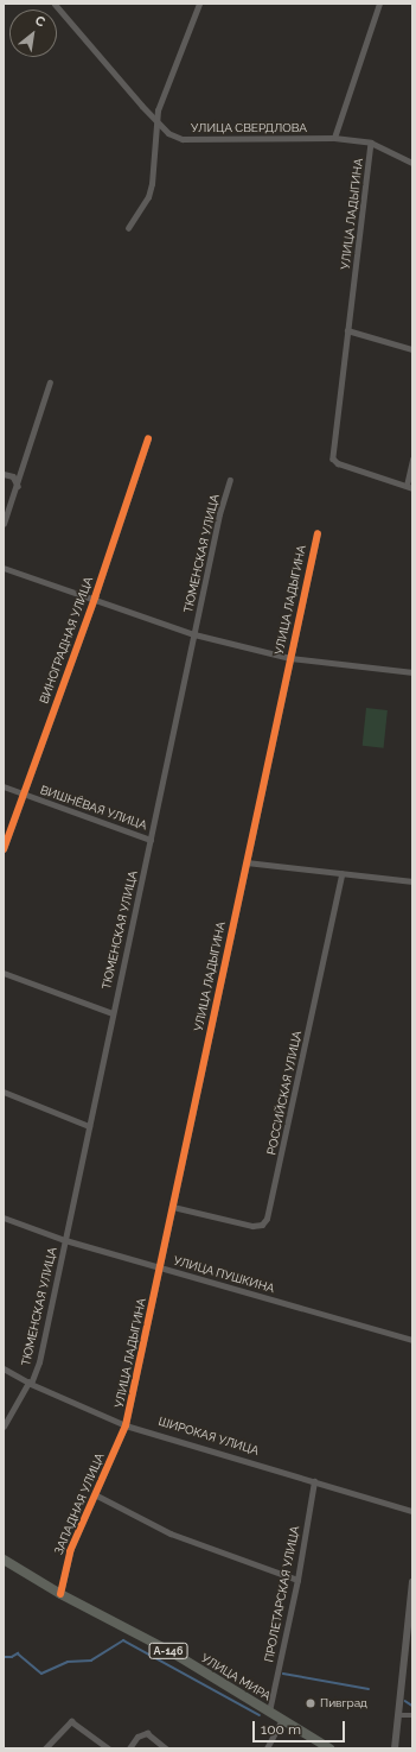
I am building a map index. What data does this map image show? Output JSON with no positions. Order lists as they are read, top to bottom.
{
  "streets": {
    "highway": ["А-146", "УЛИЦА МИРА"],
    "street": [
      "УЛИЦА СВЕРДЛОВА",
      "УЛИЦА ЛАДЫГИНА",
      "ТЮМЕНСКАЯ УЛИЦА",
      "ВИНОГРАДНАЯ УЛИЦА",
      "ВИШНЁВАЯ УЛИЦА",
      "РОССИЙСКАЯ УЛИЦА",
      "УЛИЦА ПУШКИНА",
      "ШИРОКАЯ УЛИЦА",
      "ЗАПАДНАЯ УЛИЦА",
      "ПРОЛЕТАРСКАЯ УЛИЦА"
    ]
  },
  "crossings": [
    ["УЛИЦА СВЕРДЛОВА", "УЛИЦА ЛАДЫГИНА"],
    ["УЛИЦА ЛАДЫГИНА", "РОССИЙСКАЯ УЛИЦА"],
    ["УЛИЦА ЛАДЫГИНА", "УЛИЦА ПУШКИНА"],
    ["УЛИЦА ЛАДЫГИНА", "ШИРОКАЯ УЛИЦА"],
    ["УЛИЦА ЛАДЫГИНА", "ЗАПАДНАЯ УЛИЦА"],
    ["ТЮМЕНСКАЯ УЛИЦА", "ВИШНЁВАЯ УЛИЦА"],
    ["ТЮМЕНСКАЯ УЛИЦА", "УЛИЦА ПУШКИНА"],
    ["ТЮМЕНСКАЯ УЛИЦА", "ШИРОКАЯ УЛИЦА"],
    ["ВИНОГРАДНАЯ УЛИЦА", "ВИШНЁВАЯ УЛИЦА"],
    ["ШИРОКАЯ УЛИЦА", "ЗАПАДНАЯ УЛИЦА"],
    ["ШИРОКАЯ УЛИЦА", "ПРОЛЕТАРСКАЯ УЛИЦА"],
    ["ЗАПАДНАЯ УЛИЦА", "УЛИЦА МИРА"],
    ["ПРОЛЕТАРСКАЯ УЛИЦА", "УЛИЦА МИРА"]
  ],
  "places": ["Пивград"],
  "scale_bar": "100 m",
  "north": "top right"
}
